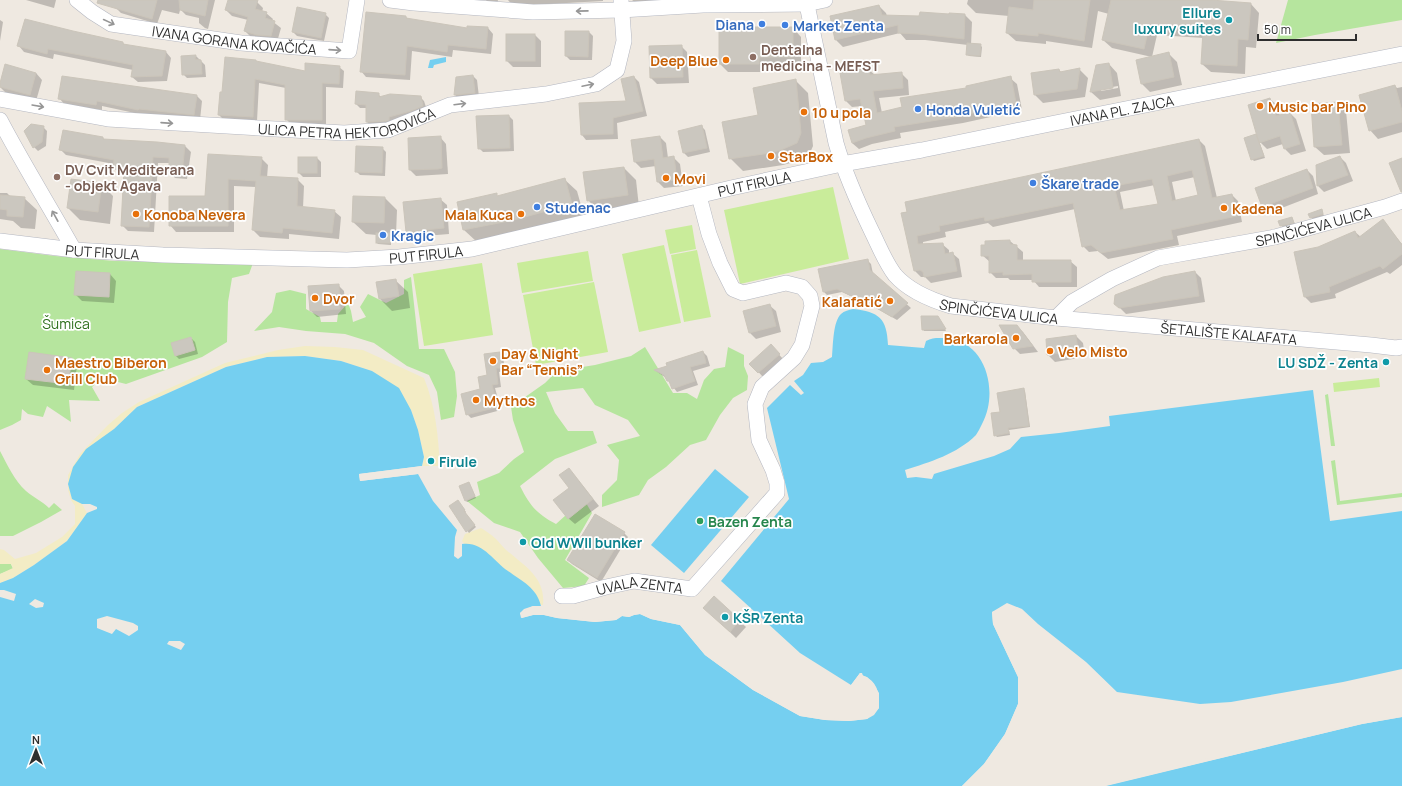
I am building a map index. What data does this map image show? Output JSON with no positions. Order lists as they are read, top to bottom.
{
  "streets": {
    "street": [
      "IVANA GORANA KOVAČIĆA",
      "IVANA PL. ZAJCA",
      "ULICA PETRA HEKTOROVIĆA",
      "PUT FIRULA",
      "SPINČIĆEVA ULICA",
      "ŠETALIŠTE KALAFATA",
      "UVALA ZENTA"
    ]
  },
  "crossings": [
    ["IVANA PL. ZAJCA", "PUT FIRULA"],
    ["IVANA PL. ZAJCA", "SPINČIĆEVA ULICA"],
    ["PUT FIRULA", "SPINČIĆEVA ULICA"],
    ["PUT FIRULA", "UVALA ZENTA"],
    ["SPINČIĆEVA ULICA", "ŠETALIŠTE KALAFATA"]
  ],
  "one_way": ["IVANA GORANA KOVAČIĆA"],
  "parks": ["Šumica"],
  "places": [
    "Ellure luxury suites",
    "Diana",
    "Market Zenta",
    "Dentalna medicina - MEFST",
    "Deep Blue",
    "Music bar Pino",
    "Honda Vuletić",
    "10 u pola",
    "StarBox",
    "DV Cvit Mediterana - objekt Agava",
    "Movi",
    "Škare trade",
    "Studenac",
    "Kadena",
    "Konoba Nevera",
    "Mala Kuca",
    "Kragic",
    "Dvor",
    "Kalafatić",
    "Barkarola",
    "Velo Misto",
    "Day & Night Bar “Tennis”",
    "LU SDŽ - Zenta",
    "Maestro Biberon Grill Club",
    "Mythos",
    "Firule",
    "Bazen Zenta",
    "Old WWII bunker",
    "KŠR Zenta"
  ],
  "scale_bar": "50 m",
  "north": "top"
}
